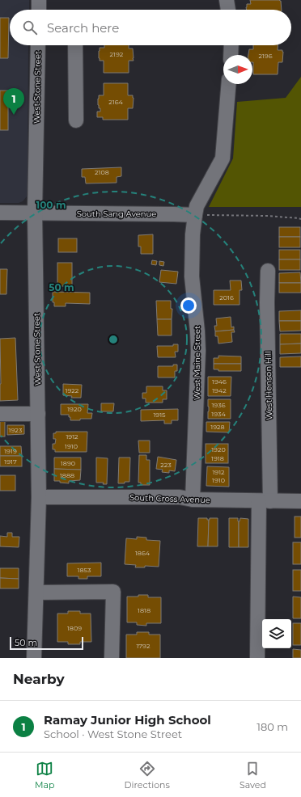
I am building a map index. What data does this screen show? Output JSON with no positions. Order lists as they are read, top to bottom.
{
  "streets": {
    "street": [
      "West Stone Street",
      "South Sang Avenue",
      "West Maine Street",
      "West Henson Hill",
      "South Cross Avenue"
    ]
  },
  "crossings": [
    ["West Stone Street", "South Sang Avenue"],
    ["West Stone Street", "South Cross Avenue"],
    ["South Sang Avenue", "West Maine Street"],
    ["West Maine Street", "South Cross Avenue"],
    ["West Henson Hill", "South Cross Avenue"]
  ],
  "house_numbers": [
    "2192",
    "2196",
    "2164",
    "2108",
    "2016",
    "1946",
    "1922",
    "1942",
    "1936",
    "1920",
    "1934",
    "1915",
    "1928",
    "1923",
    "1912",
    "1910",
    "1920",
    "1919",
    "1918",
    "1917",
    "1890",
    "223",
    "1912",
    "1888",
    "1910",
    "1864",
    "1853",
    "1818",
    "1809",
    "1792"
  ],
  "scale_bar": "50 m",
  "north": "right",
  "page": {
    "search": "Search here",
    "pins": "1",
    "scale": "50 m",
    "heading": "Nearby",
    "list": [
      {
        "mark": "1",
        "name": "Ramay Junior High School",
        "note": "School · West Stone Street",
        "value": "180 m"
      }
    ],
    "nav": ["Map", "Directions", "Saved"]
  },
  "rings": ["100 m", "50 m"]
}
